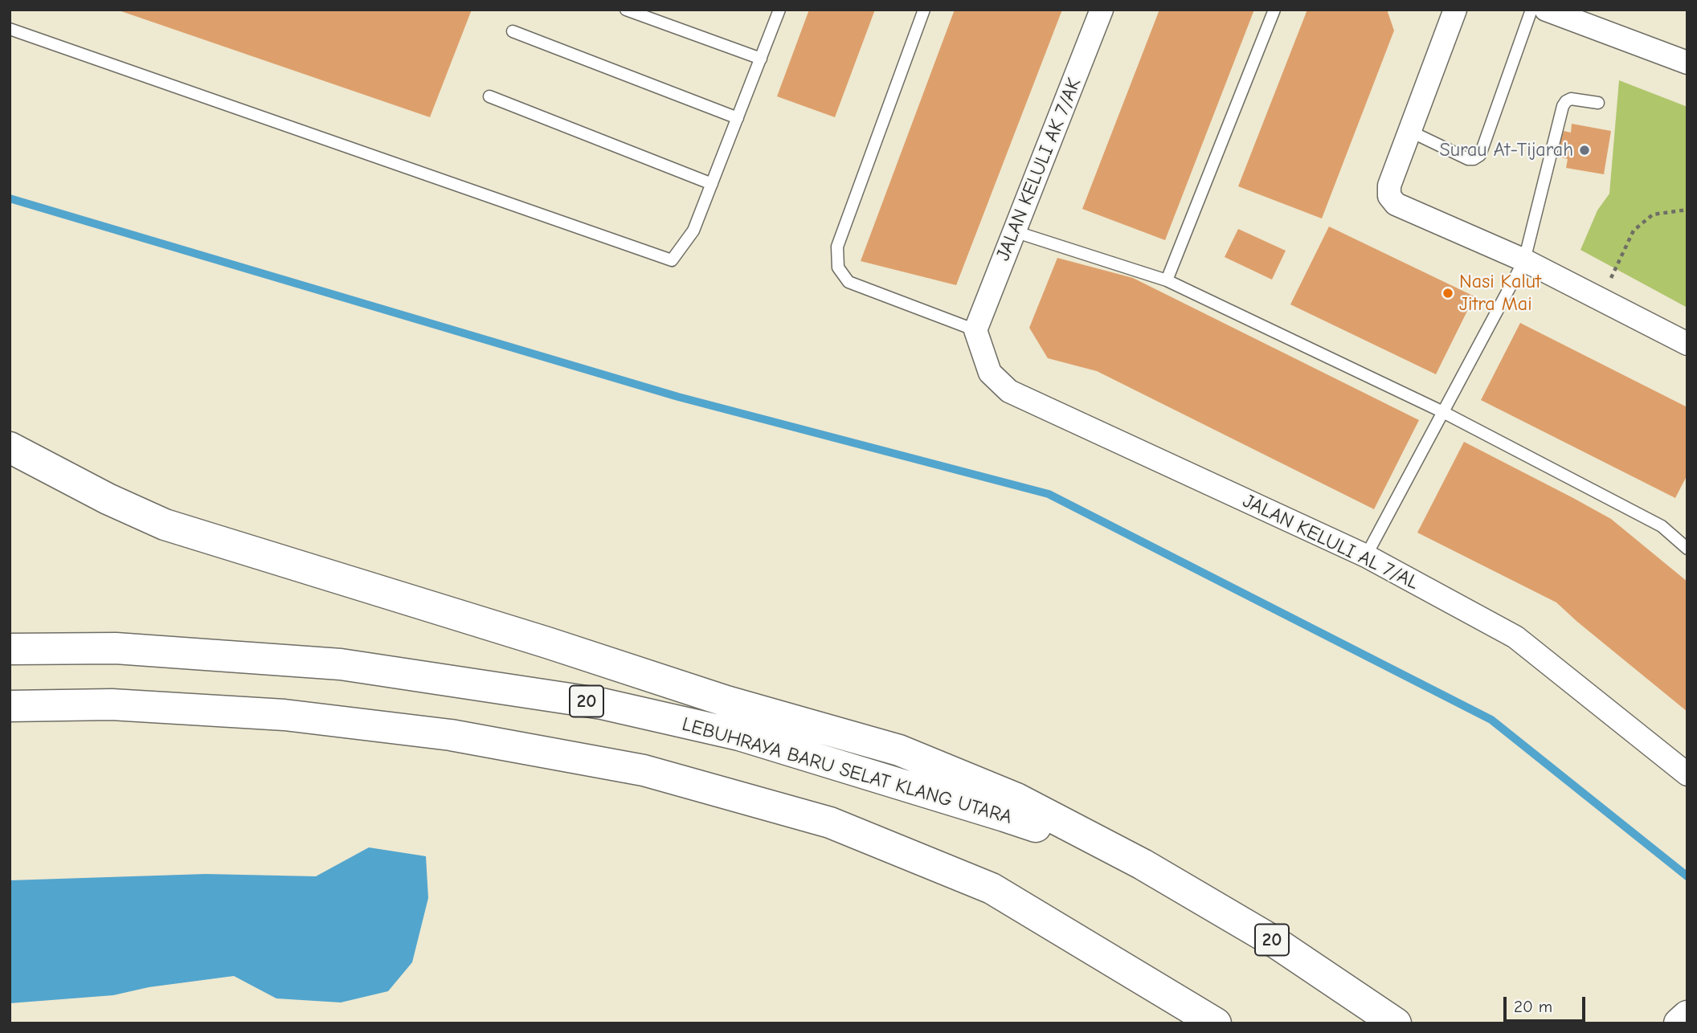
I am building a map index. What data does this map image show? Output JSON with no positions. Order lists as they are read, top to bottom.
{
  "streets": {
    "main road": ["20", "LEBUHRAYA BARU SELAT KLANG UTARA"],
    "street": ["JALAN KELULI AK 7/AK", "JALAN KELULI AL 7/AL"]
  },
  "crossings": [
    ["JALAN KELULI AK 7/AK", "JALAN KELULI AL 7/AL"],
    ["20", "LEBUHRAYA BARU SELAT KLANG UTARA"]
  ],
  "places": ["Surau At-Tijarah", "Nasi Kalut Jitra Mai"],
  "scale_bar": "20 m"
}
